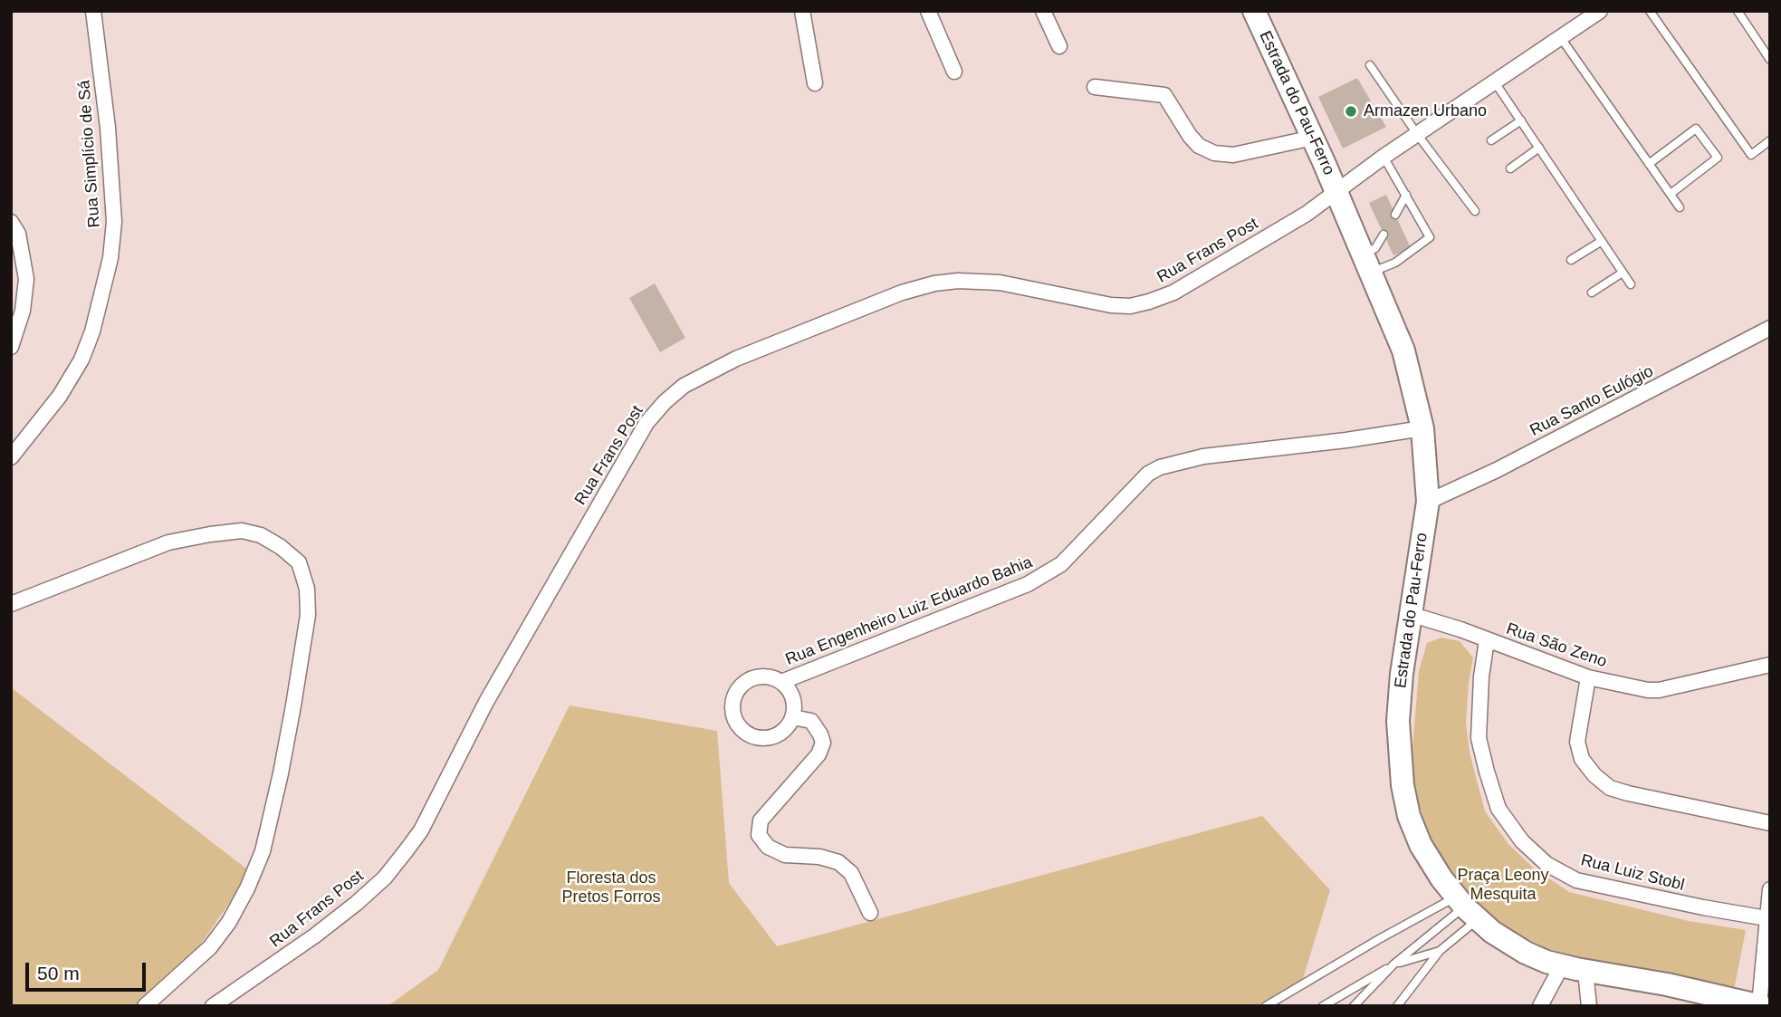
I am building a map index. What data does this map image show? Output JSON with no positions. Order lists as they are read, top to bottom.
{
  "streets": {
    "main road": ["Estrada do Pau-Ferro"],
    "street": [
      "Rua Simplício de Sá",
      "Rua Frans Post",
      "Rua Santo Eulógio",
      "Rua Engenheiro Luiz Eduardo Bahia",
      "Rua São Zeno",
      "Rua Luiz Stobl"
    ]
  },
  "crossings": [
    ["Estrada do Pau-Ferro", "Rua Frans Post"],
    ["Estrada do Pau-Ferro", "Rua Santo Eulógio"],
    ["Estrada do Pau-Ferro", "Rua Engenheiro Luiz Eduardo Bahia"],
    ["Estrada do Pau-Ferro", "Rua São Zeno"],
    ["Rua São Zeno", "Rua Luiz Stobl"]
  ],
  "parks": ["Praça Leony Mesquita", "Floresta dos Pretos Forros"],
  "places": ["Armazen Urbano"],
  "scale_bar": "50 m"
}
